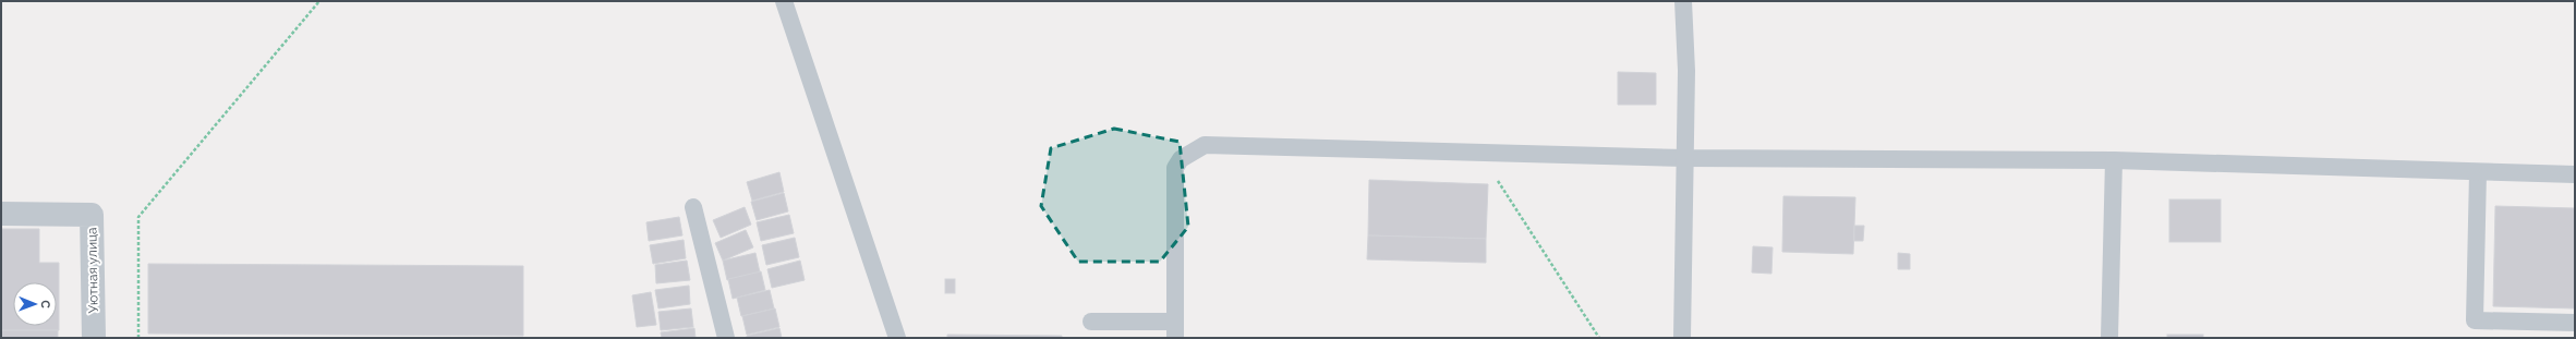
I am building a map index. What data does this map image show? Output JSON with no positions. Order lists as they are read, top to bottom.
{
  "streets": {
    "street": ["Уютная улица"]
  },
  "north": "right"
}
